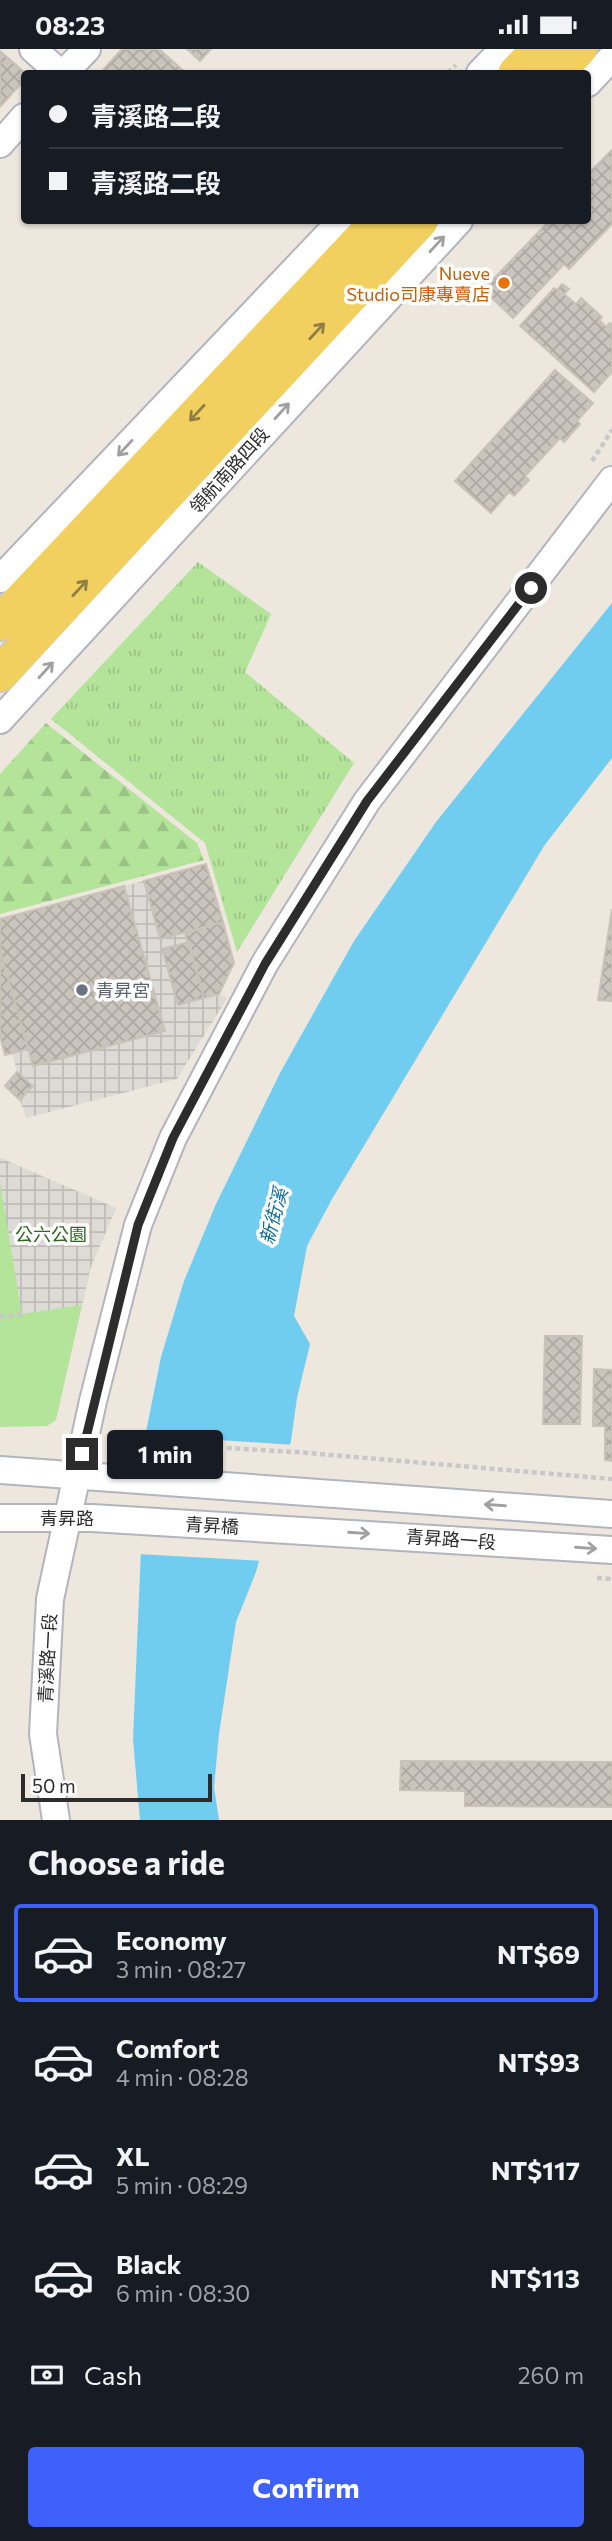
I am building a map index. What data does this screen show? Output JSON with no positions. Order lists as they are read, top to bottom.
{
  "streets": {
    "main road": ["領航南路四段"],
    "street": [
      "青昇路",
      "青昇橋",
      "青昇路一段",
      "青溪路一段"
    ]
  },
  "crossings": [
    ["青昇路", "青昇橋"],
    ["青昇路", "青昇路一段"],
    ["青昇路", "青溪路一段"],
    ["青昇橋", "青昇路一段"]
  ],
  "water": ["新街溪"],
  "parks": ["公六公園"],
  "places": ["Nueve Studio司康專賣店", "青昇宮"],
  "scale_bar": "50 m",
  "page": {
    "status": "08:23",
    "banner": ["青溪路二段", "青溪路二段"],
    "bubble": "1 min",
    "scale": "50 m",
    "heading": "Choose a ride",
    "list": [
      {
        "name": "Economy",
        "note": "3 min · 08:27",
        "value": "NT$69"
      },
      {
        "name": "Comfort",
        "note": "4 min · 08:28",
        "value": "NT$93"
      },
      {
        "name": "XL",
        "note": "5 min · 08:29",
        "value": "NT$117"
      },
      {
        "name": "Black",
        "note": "6 min · 08:30",
        "value": "NT$113"
      }
    ],
    "pay": ["Cash", "260 m"],
    "buttons": "Confirm"
  }
}
